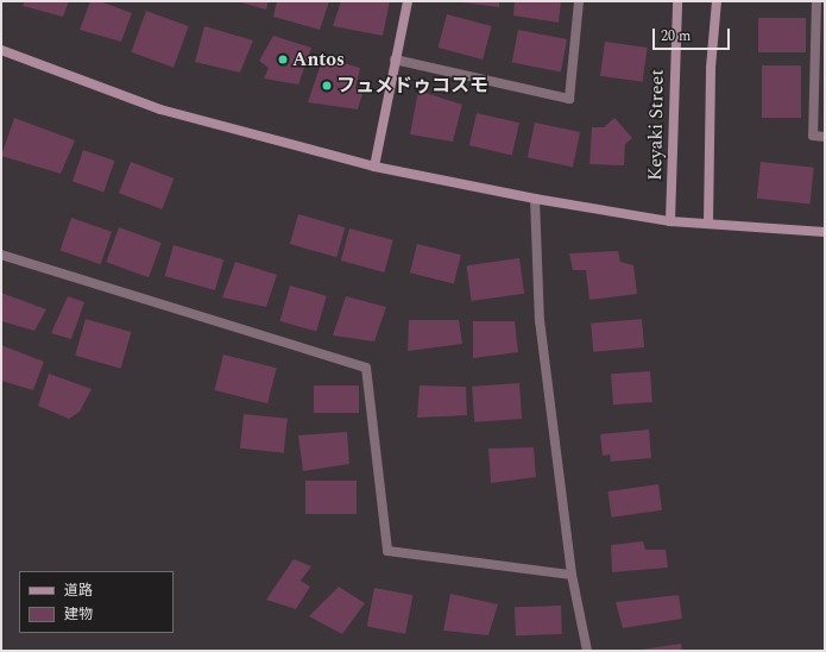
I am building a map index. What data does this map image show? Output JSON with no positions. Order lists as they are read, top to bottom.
{
  "streets": {
    "street": ["Keyaki Street"]
  },
  "places": ["Antos", "フュメドゥコスモ"],
  "legend": ["道路", "建物"],
  "scale_bar": "20 m"
}
